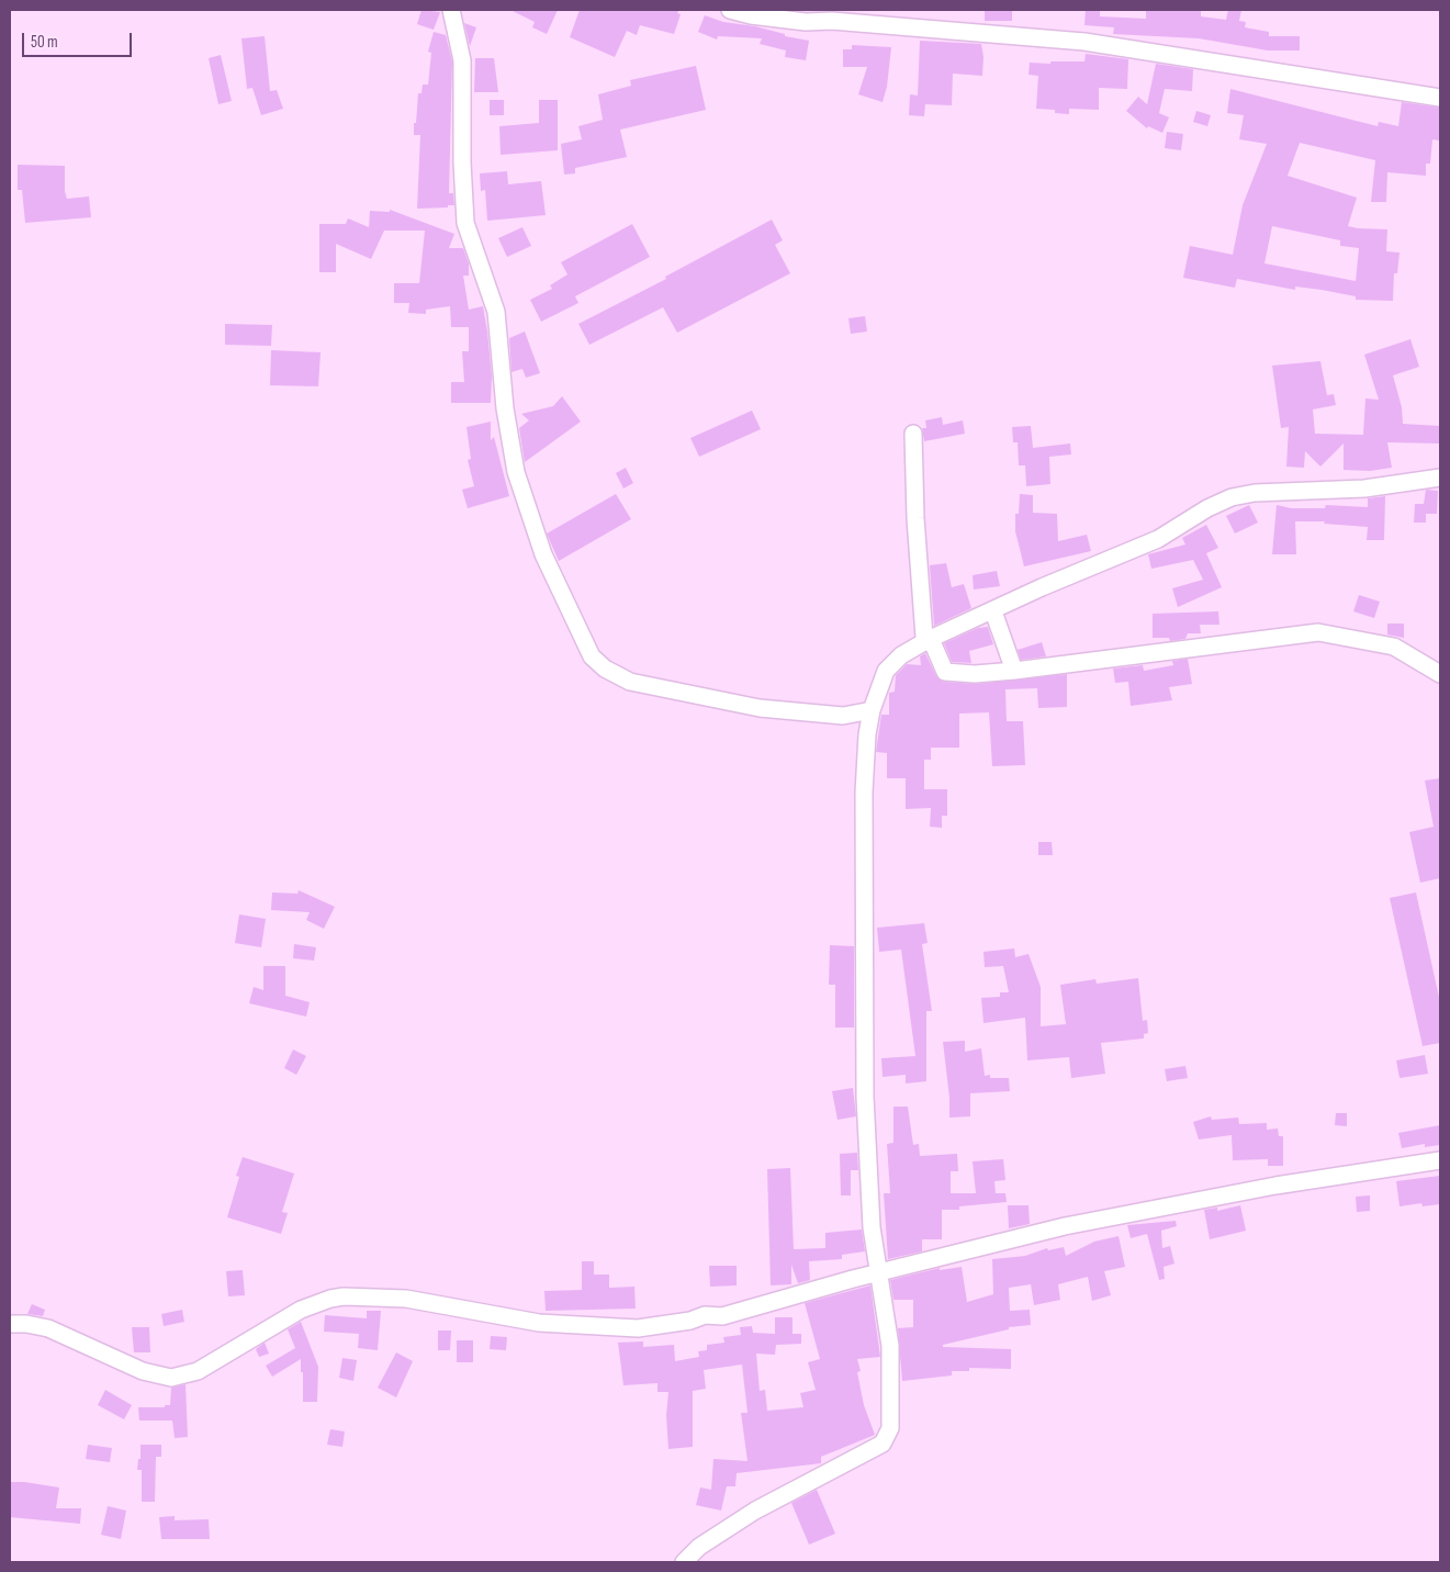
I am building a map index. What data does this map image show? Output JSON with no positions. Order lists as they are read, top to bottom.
{
  "scale_bar": "50 m"
}
